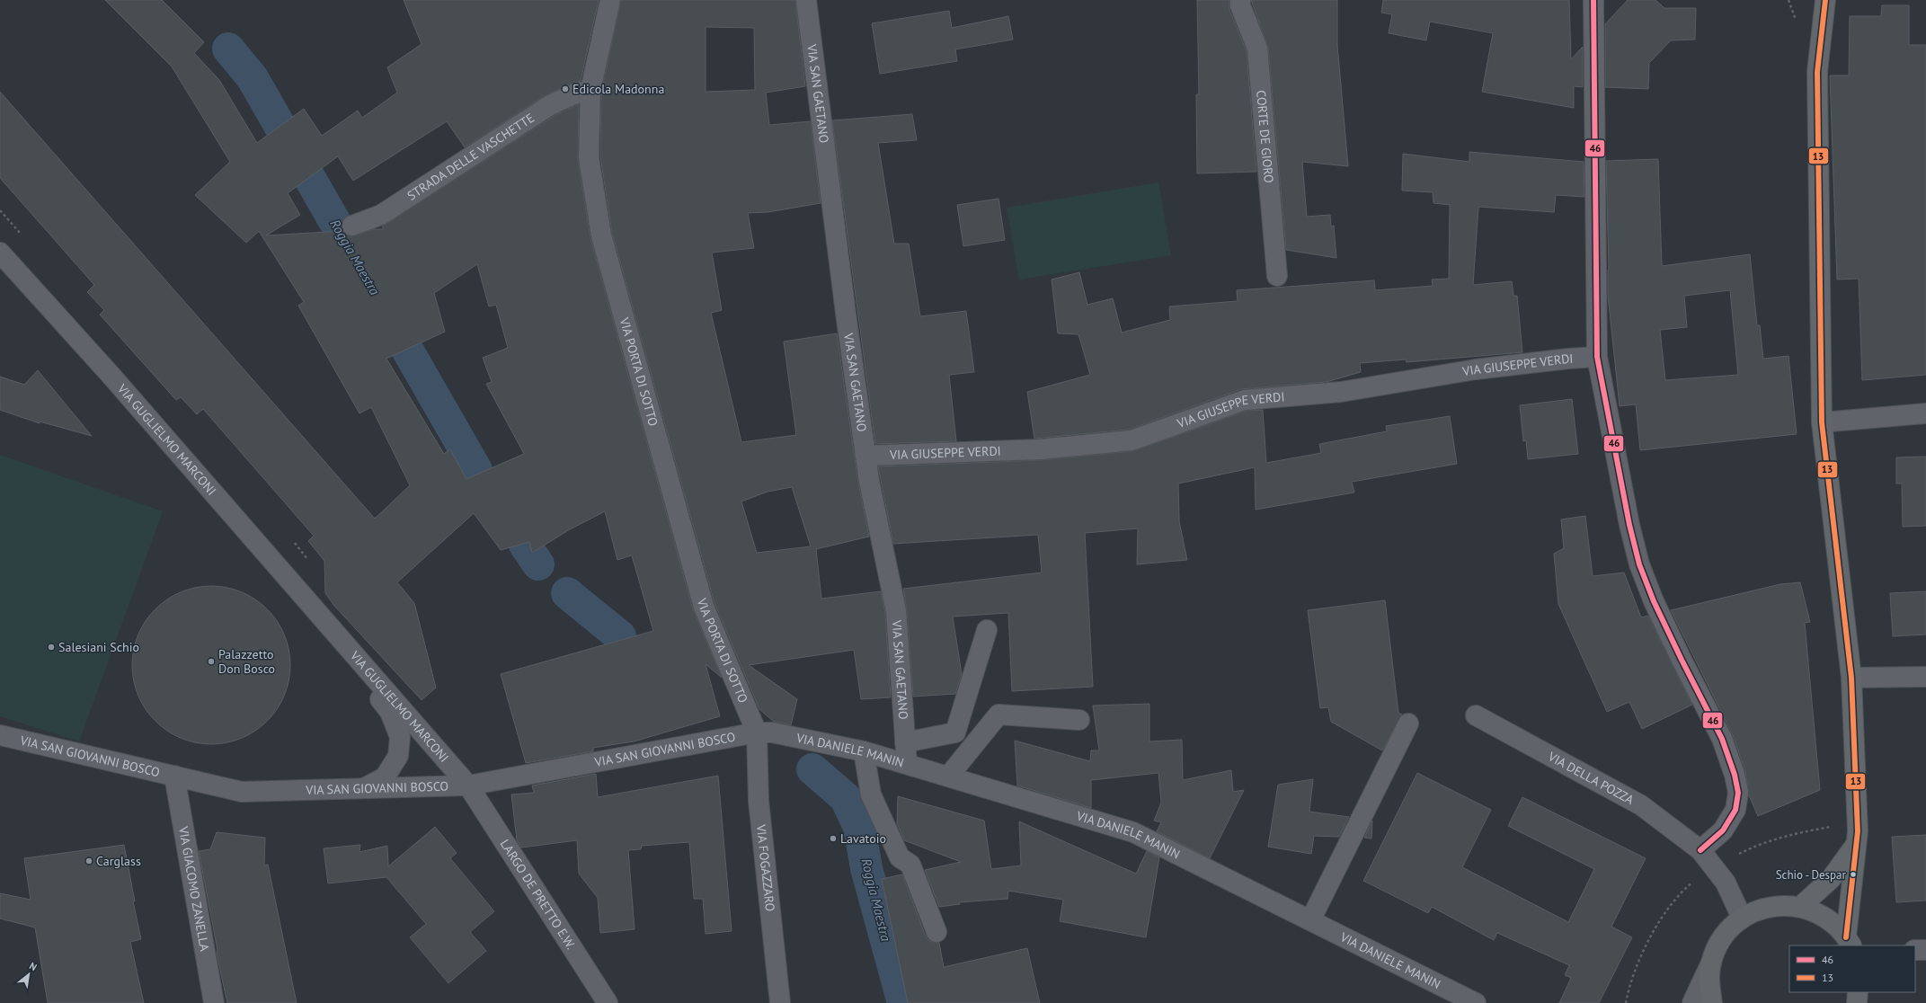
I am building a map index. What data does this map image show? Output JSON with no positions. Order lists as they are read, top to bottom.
{
  "streets": {
    "street": [
      "VIA SAN GAETANO",
      "CORTE DE GIORO",
      "STRADA DELLE VASCHETTE",
      "VIA GIUSEPPE VERDI",
      "VIA PORTA DI SOTTO",
      "VIA GUGLIELMO MARCONI",
      "VIA SAN GIOVANNI BOSCO",
      "VIA DANIELE MANIN",
      "VIA DELLA POZZA",
      "VIA FOGAZZARO",
      "VIA GIACOMO ZANELLA",
      "LARGO DE PRETTO E.W."
    ]
  },
  "crossings": [
    ["VIA SAN GAETANO", "VIA GIUSEPPE VERDI"],
    ["VIA SAN GAETANO", "VIA DANIELE MANIN"],
    ["STRADA DELLE VASCHETTE", "VIA PORTA DI SOTTO"],
    ["VIA PORTA DI SOTTO", "VIA SAN GIOVANNI BOSCO"],
    ["VIA PORTA DI SOTTO", "VIA DANIELE MANIN"],
    ["VIA PORTA DI SOTTO", "VIA FOGAZZARO"],
    ["VIA GUGLIELMO MARCONI", "VIA SAN GIOVANNI BOSCO"],
    ["VIA GUGLIELMO MARCONI", "LARGO DE PRETTO E.W."],
    ["VIA SAN GIOVANNI BOSCO", "VIA DANIELE MANIN"],
    ["VIA SAN GIOVANNI BOSCO", "VIA FOGAZZARO"],
    ["VIA SAN GIOVANNI BOSCO", "VIA GIACOMO ZANELLA"],
    ["VIA SAN GIOVANNI BOSCO", "LARGO DE PRETTO E.W."],
    ["VIA DANIELE MANIN", "VIA FOGAZZARO"]
  ],
  "water": ["Roggia Maestra"],
  "places": [
    "Edicola Madonna",
    "Salesiani Schio",
    "Palazzetto Don Bosco",
    "Lavatoio",
    "Carglass",
    "Schio - Despar"
  ],
  "lines": ["transit line 46", "transit line 13"],
  "legend": ["46", "13"],
  "north": "top right"
}
